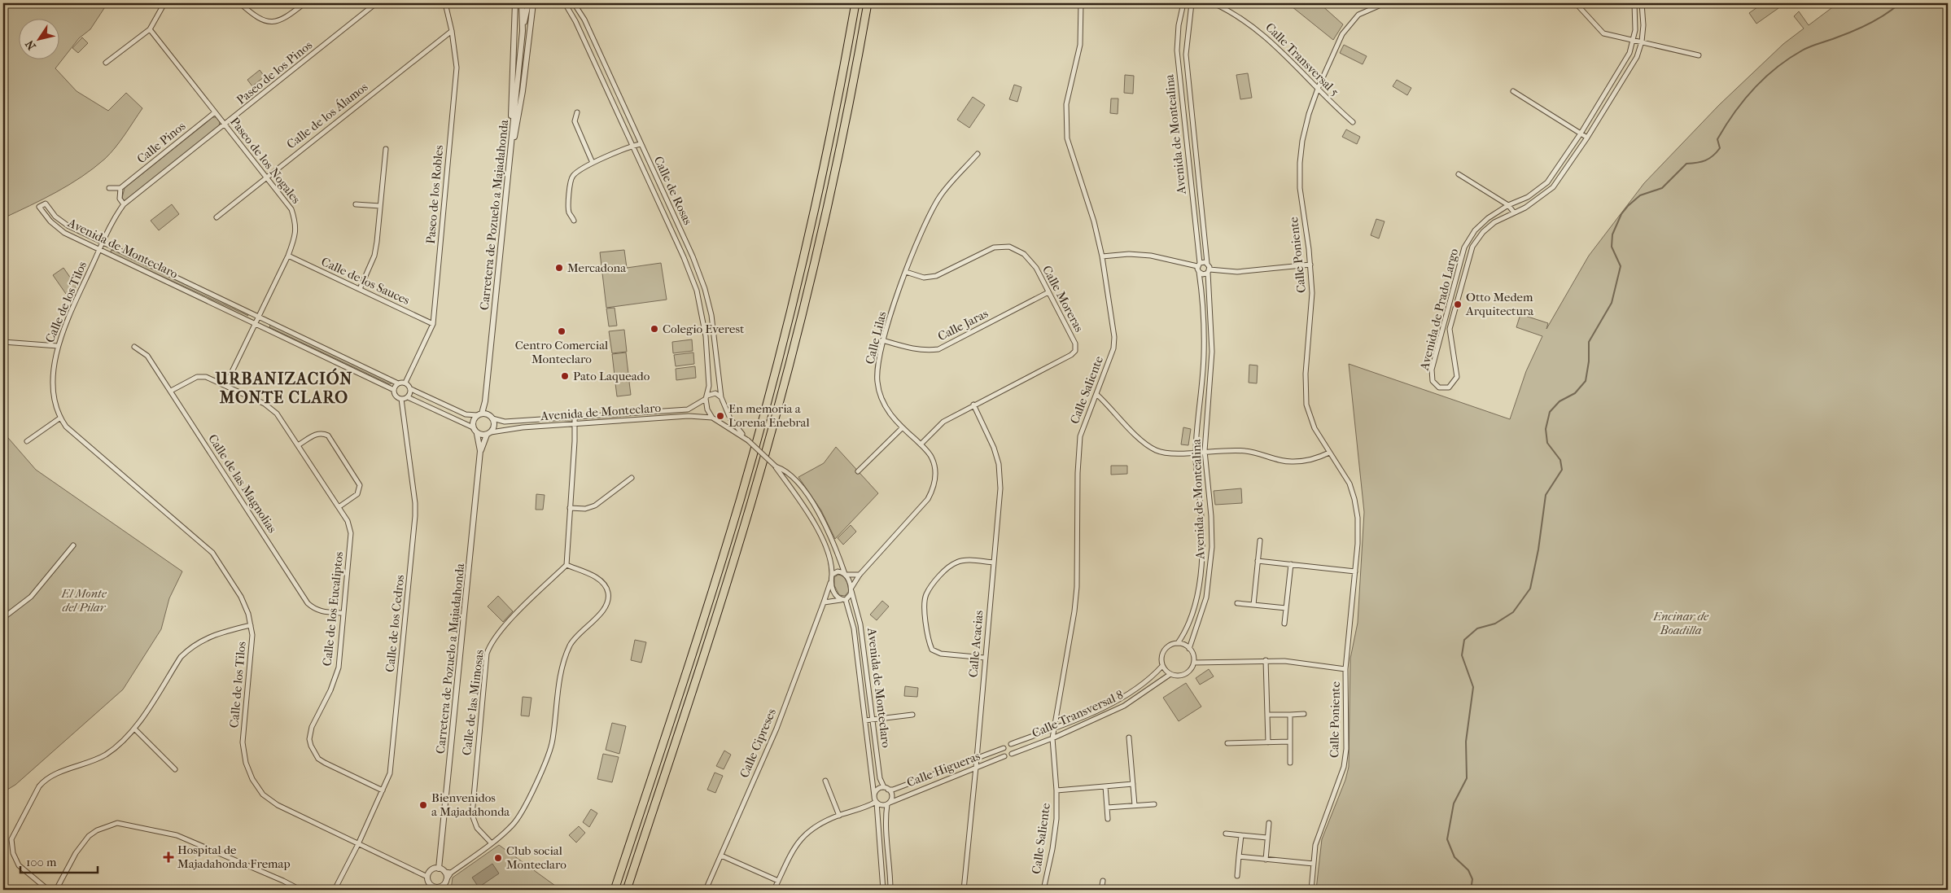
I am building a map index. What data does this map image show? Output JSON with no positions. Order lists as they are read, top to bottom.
{
  "streets": {
    "street": [
      "Calle Transversal 5",
      "Paseo de los Pinos",
      "Calle de los Álamos",
      "Avenida de Montealina",
      "Calle Pinos",
      "Paseo de los Nogales",
      "Calle de Rosas",
      "Paseo de los Robles",
      "Carretera de Pozuelo a Majadahonda",
      "Avenida de Monteclaro",
      "Calle Poniente",
      "Calle de los Sauces",
      "Calle Moreras",
      "Calle de los Tilos",
      "Avenida de Prado Largo",
      "Calle Jaras",
      "Calle Lilas",
      "Calle Saliente",
      "Calle de las Magnolias",
      "Calle de los Eucaliptos",
      "Calle de los Cedros",
      "Calle Acacias",
      "Calle de las Mimosas",
      "Calle Transversal 8",
      "Calle Cipreses",
      "Calle Higueras"
    ]
  },
  "crossings": [
    ["Calle Transversal 5", "Calle Poniente"],
    ["Paseo de los Pinos", "Paseo de los Nogales"],
    ["Paseo de los Pinos", "Avenida de Monteclaro"],
    ["Paseo de los Pinos", "Calle de los Tilos"],
    ["Calle de los Álamos", "Paseo de los Nogales"],
    ["Calle de los Álamos", "Paseo de los Robles"],
    ["Avenida de Montealina", "Calle Transversal 8"],
    ["Calle Pinos", "Paseo de los Nogales"],
    ["Paseo de los Nogales", "Avenida de Monteclaro"],
    ["Paseo de los Nogales", "Calle de los Sauces"],
    ["Paseo de los Nogales", "Calle de los Eucaliptos"],
    ["Calle de Rosas", "Avenida de Monteclaro"],
    ["Paseo de los Robles", "Avenida de Monteclaro"],
    ["Paseo de los Robles", "Calle de los Sauces"],
    ["Paseo de los Robles", "Calle de los Cedros"],
    ["Carretera de Pozuelo a Majadahonda", "Avenida de Monteclaro"],
    ["Carretera de Pozuelo a Majadahonda", "Calle de los Tilos"],
    ["Avenida de Monteclaro", "Calle de los Tilos"],
    ["Avenida de Monteclaro", "Calle Lilas"],
    ["Avenida de Monteclaro", "Calle de los Cedros"],
    ["Avenida de Monteclaro", "Calle Cipreses"],
    ["Avenida de Monteclaro", "Calle Higueras"],
    ["Calle Moreras", "Calle Jaras"],
    ["Calle Moreras", "Calle Lilas"],
    ["Calle Moreras", "Calle Acacias"],
    ["Calle de los Tilos", "Calle de los Cedros"],
    ["Calle Jaras", "Calle Lilas"],
    ["Calle Saliente", "Calle Transversal 8"],
    ["Calle de las Magnolias", "Calle de los Eucaliptos"],
    ["Calle de los Eucaliptos", "Calle de los Cedros"],
    ["Calle Acacias", "Calle Higueras"]
  ],
  "districts": ["URBANIZACIÓN MONTE CLARO"],
  "parks": ["El Monte del Pilar", "Encinar de Boadilla"],
  "places": {
    "other": [
      "Mercadona",
      "Otto Medem Arquitectura",
      "Colegio Everest",
      "Centro Comercial Monteclaro",
      "Pato Laqueado",
      "En memoria a Lorena Enebral",
      "Bienvenidos a Majadahonda",
      "Club social Monteclaro"
    ],
    "health": ["Hospital de Majadahonda Fremap"]
  },
  "scale_bar": "100 m",
  "north": "bottom left"
}
